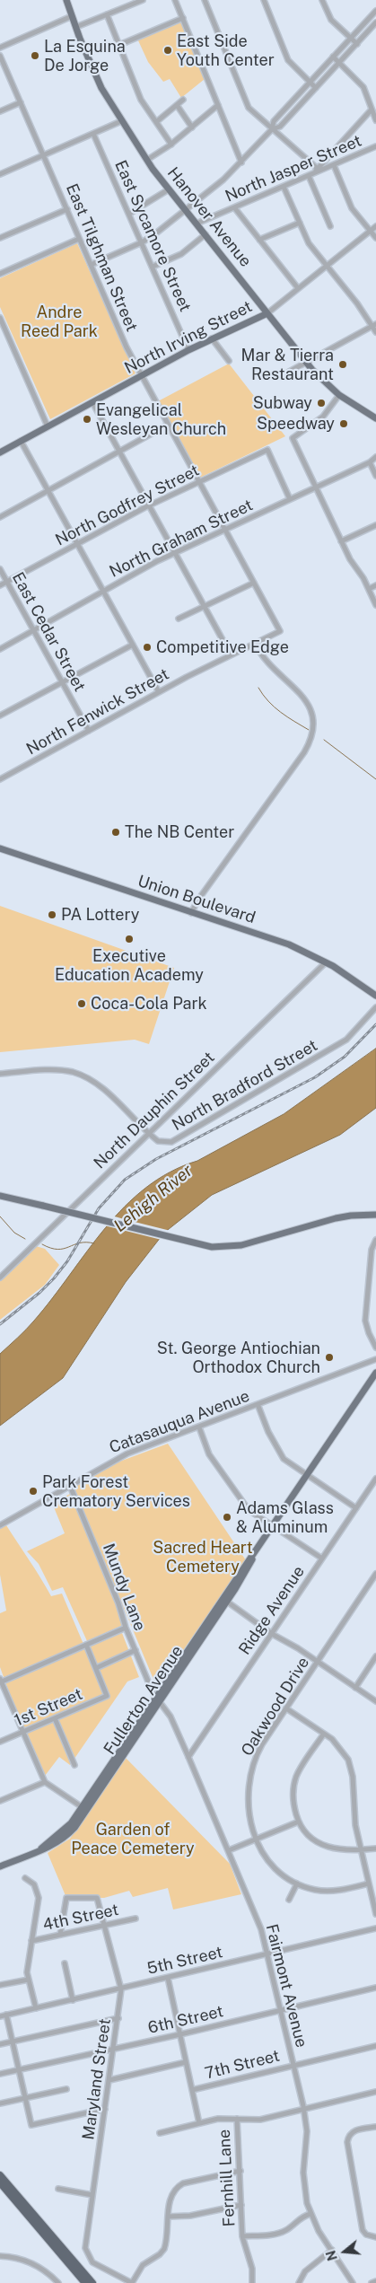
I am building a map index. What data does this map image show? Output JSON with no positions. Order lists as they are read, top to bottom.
{
  "streets": {
    "main road": [
      "Hanover Avenue",
      "North Irving Street",
      "Union Boulevard",
      "Fullerton Avenue"
    ],
    "street": [
      "North Jasper Street",
      "East Sycamore Street",
      "East Tilghman Street",
      "North Godfrey Street",
      "North Graham Street",
      "East Cedar Street",
      "North Fenwick Street",
      "North Bradford Street",
      "North Dauphin Street",
      "Catasauqua Avenue",
      "Mundy Lane",
      "Ridge Avenue",
      "Oakwood Drive",
      "1st Street",
      "4th Street",
      "5th Street",
      "Fairmont Avenue",
      "6th Street",
      "7th Street",
      "Maryland Street",
      "Fernhill Lane"
    ]
  },
  "crossings": [
    ["North Jasper Street", "Hanover Avenue"],
    ["Hanover Avenue", "North Irving Street"],
    ["East Sycamore Street", "North Irving Street"],
    ["East Tilghman Street", "North Irving Street"],
    ["East Tilghman Street", "North Godfrey Street"],
    ["East Tilghman Street", "North Graham Street"],
    ["East Tilghman Street", "North Fenwick Street"],
    ["North Godfrey Street", "North Graham Street"],
    ["North Godfrey Street", "East Cedar Street"],
    ["North Graham Street", "East Cedar Street"],
    ["East Cedar Street", "North Fenwick Street"],
    ["Union Boulevard", "North Dauphin Street"],
    ["North Bradford Street", "North Dauphin Street"],
    ["Catasauqua Avenue", "Mundy Lane"],
    ["Mundy Lane", "Fullerton Avenue"],
    ["Mundy Lane", "Fairmont Avenue"],
    ["Ridge Avenue", "Fairmont Avenue"],
    ["Fullerton Avenue", "Fairmont Avenue"],
    ["4th Street", "Maryland Street"],
    ["5th Street", "Fairmont Avenue"],
    ["5th Street", "Maryland Street"],
    ["Fairmont Avenue", "6th Street"],
    ["Fairmont Avenue", "7th Street"],
    ["6th Street", "Maryland Street"]
  ],
  "water": ["Lehigh River"],
  "parks": ["Andre Reed Park", "Sacred Heart Cemetery", "Garden of Peace Cemetery"],
  "places": [
    "East Side Youth Center",
    "La Esquina De Jorge",
    "Mar & Tierra Restaurant",
    "Subway",
    "Evangelical Wesleyan Church",
    "Speedway",
    "Competitive Edge",
    "The NB Center",
    "PA Lottery",
    "Executive Education Academy",
    "Coca-Cola Park",
    "St. George Antiochian Orthodox Church",
    "Park Forest Crematory Services",
    "Adams Glass & Aluminum"
  ],
  "north": "left"
}
